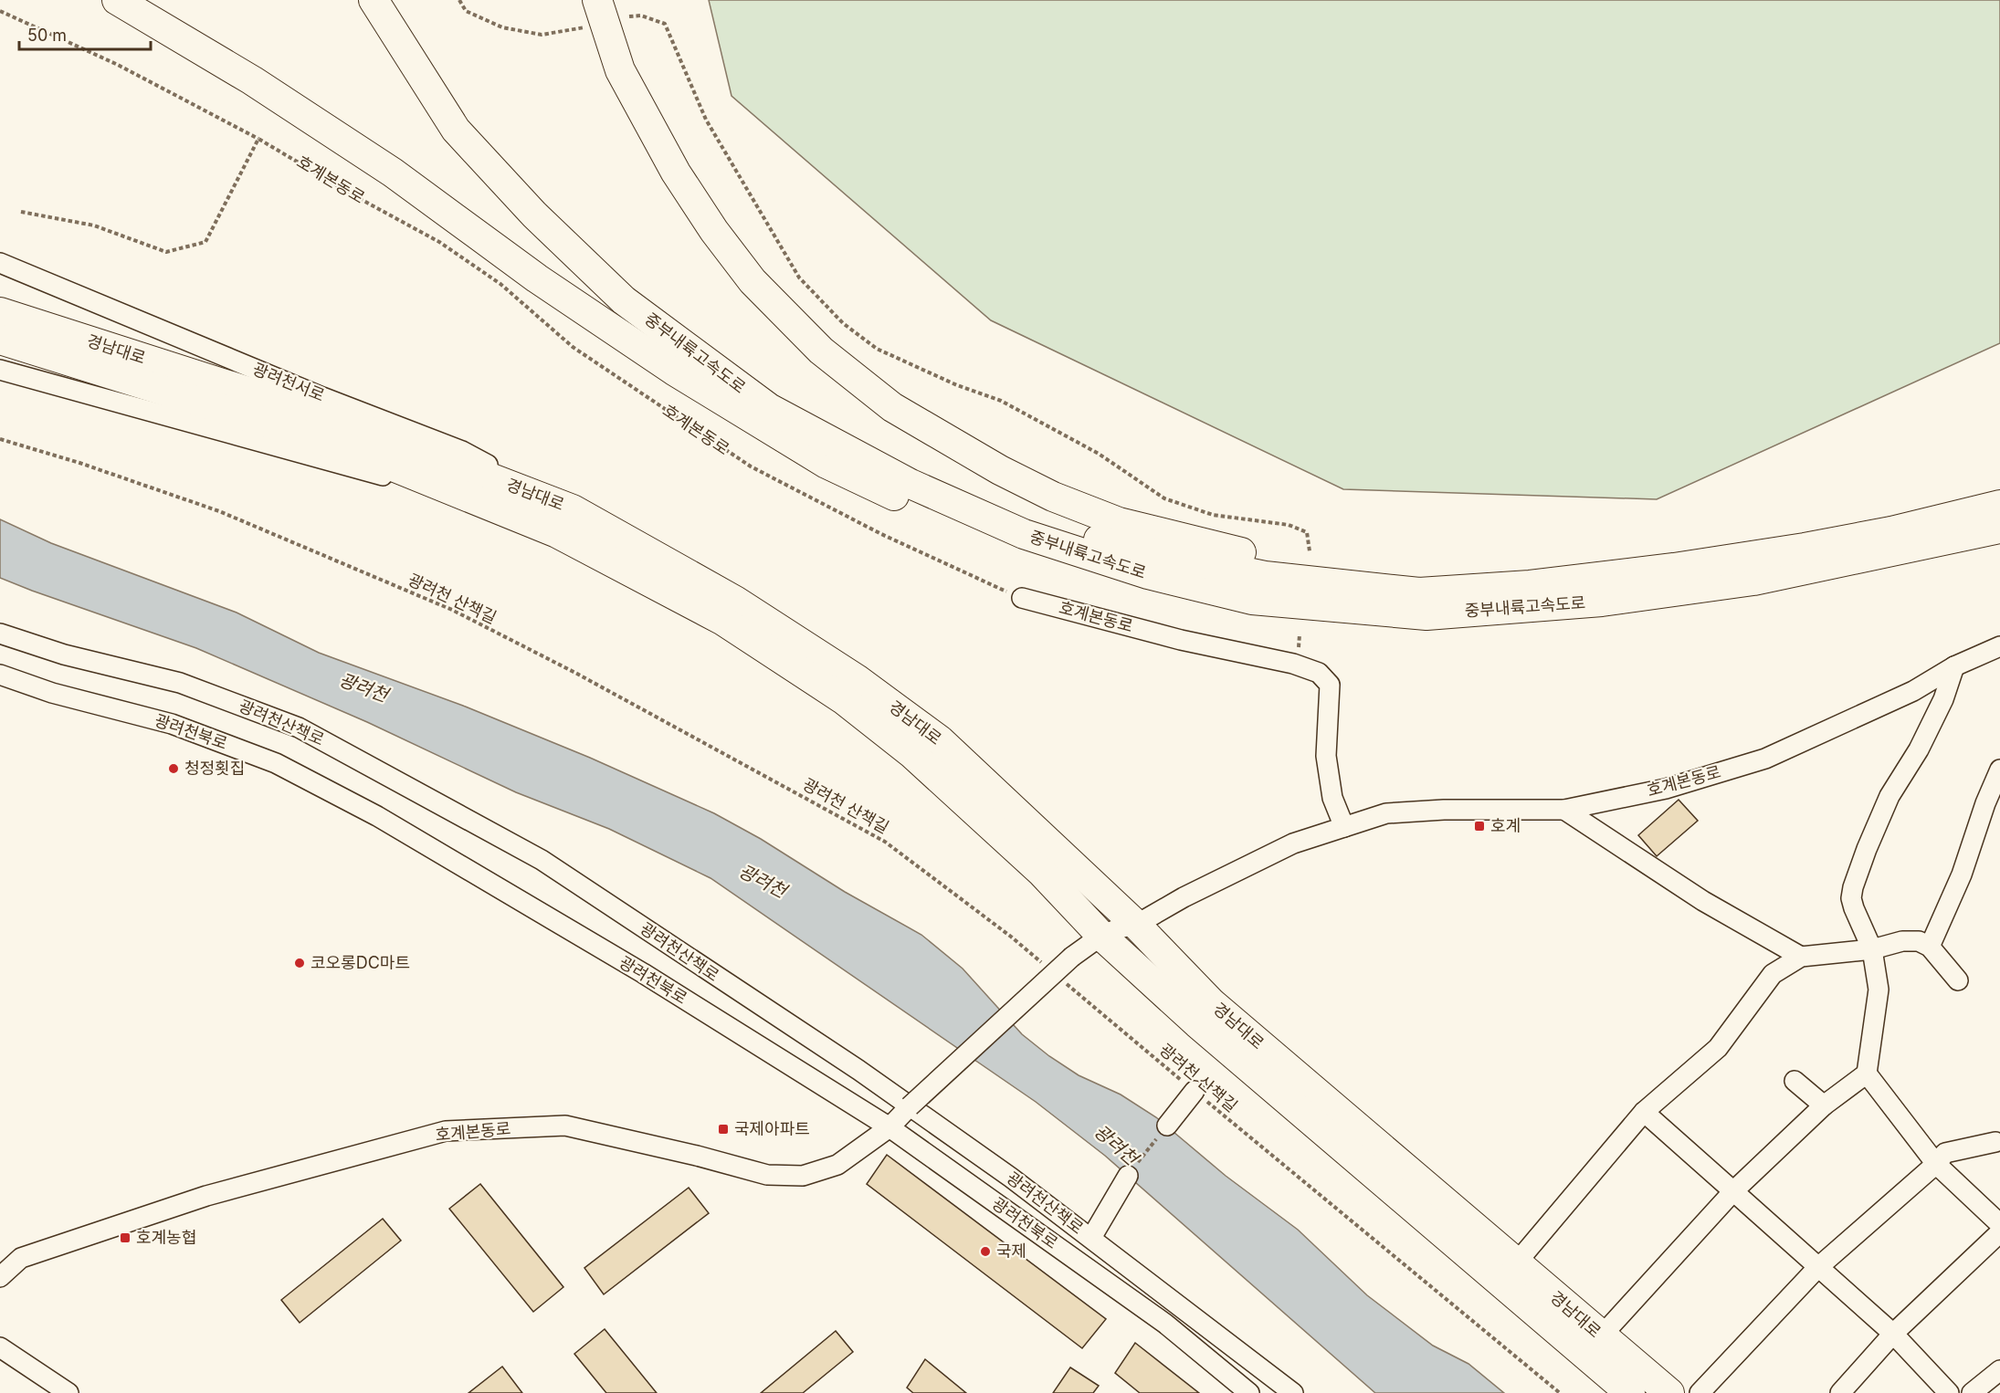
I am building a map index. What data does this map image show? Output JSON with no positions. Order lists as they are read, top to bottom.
{
  "streets": {
    "highway": ["경남대로", "중부내륙고속도로"],
    "street": [
      "호계본동로",
      "광려천서로",
      "광려천산책로",
      "광려천북로"
    ],
    "path": ["광려천 산책길"]
  },
  "crossings": [
    ["호계본동로", "경남대로"],
    ["호계본동로", "광려천산책로"],
    ["호계본동로", "광려천북로"],
    ["경남대로", "광려천서로"]
  ],
  "water": ["광려천"],
  "places": {
    "other": ["청정횟집", "코오롱DC마트", "국제"],
    "transit": ["호계", "국제아파트", "호계농협"]
  },
  "scale_bar": "50 m"
}
